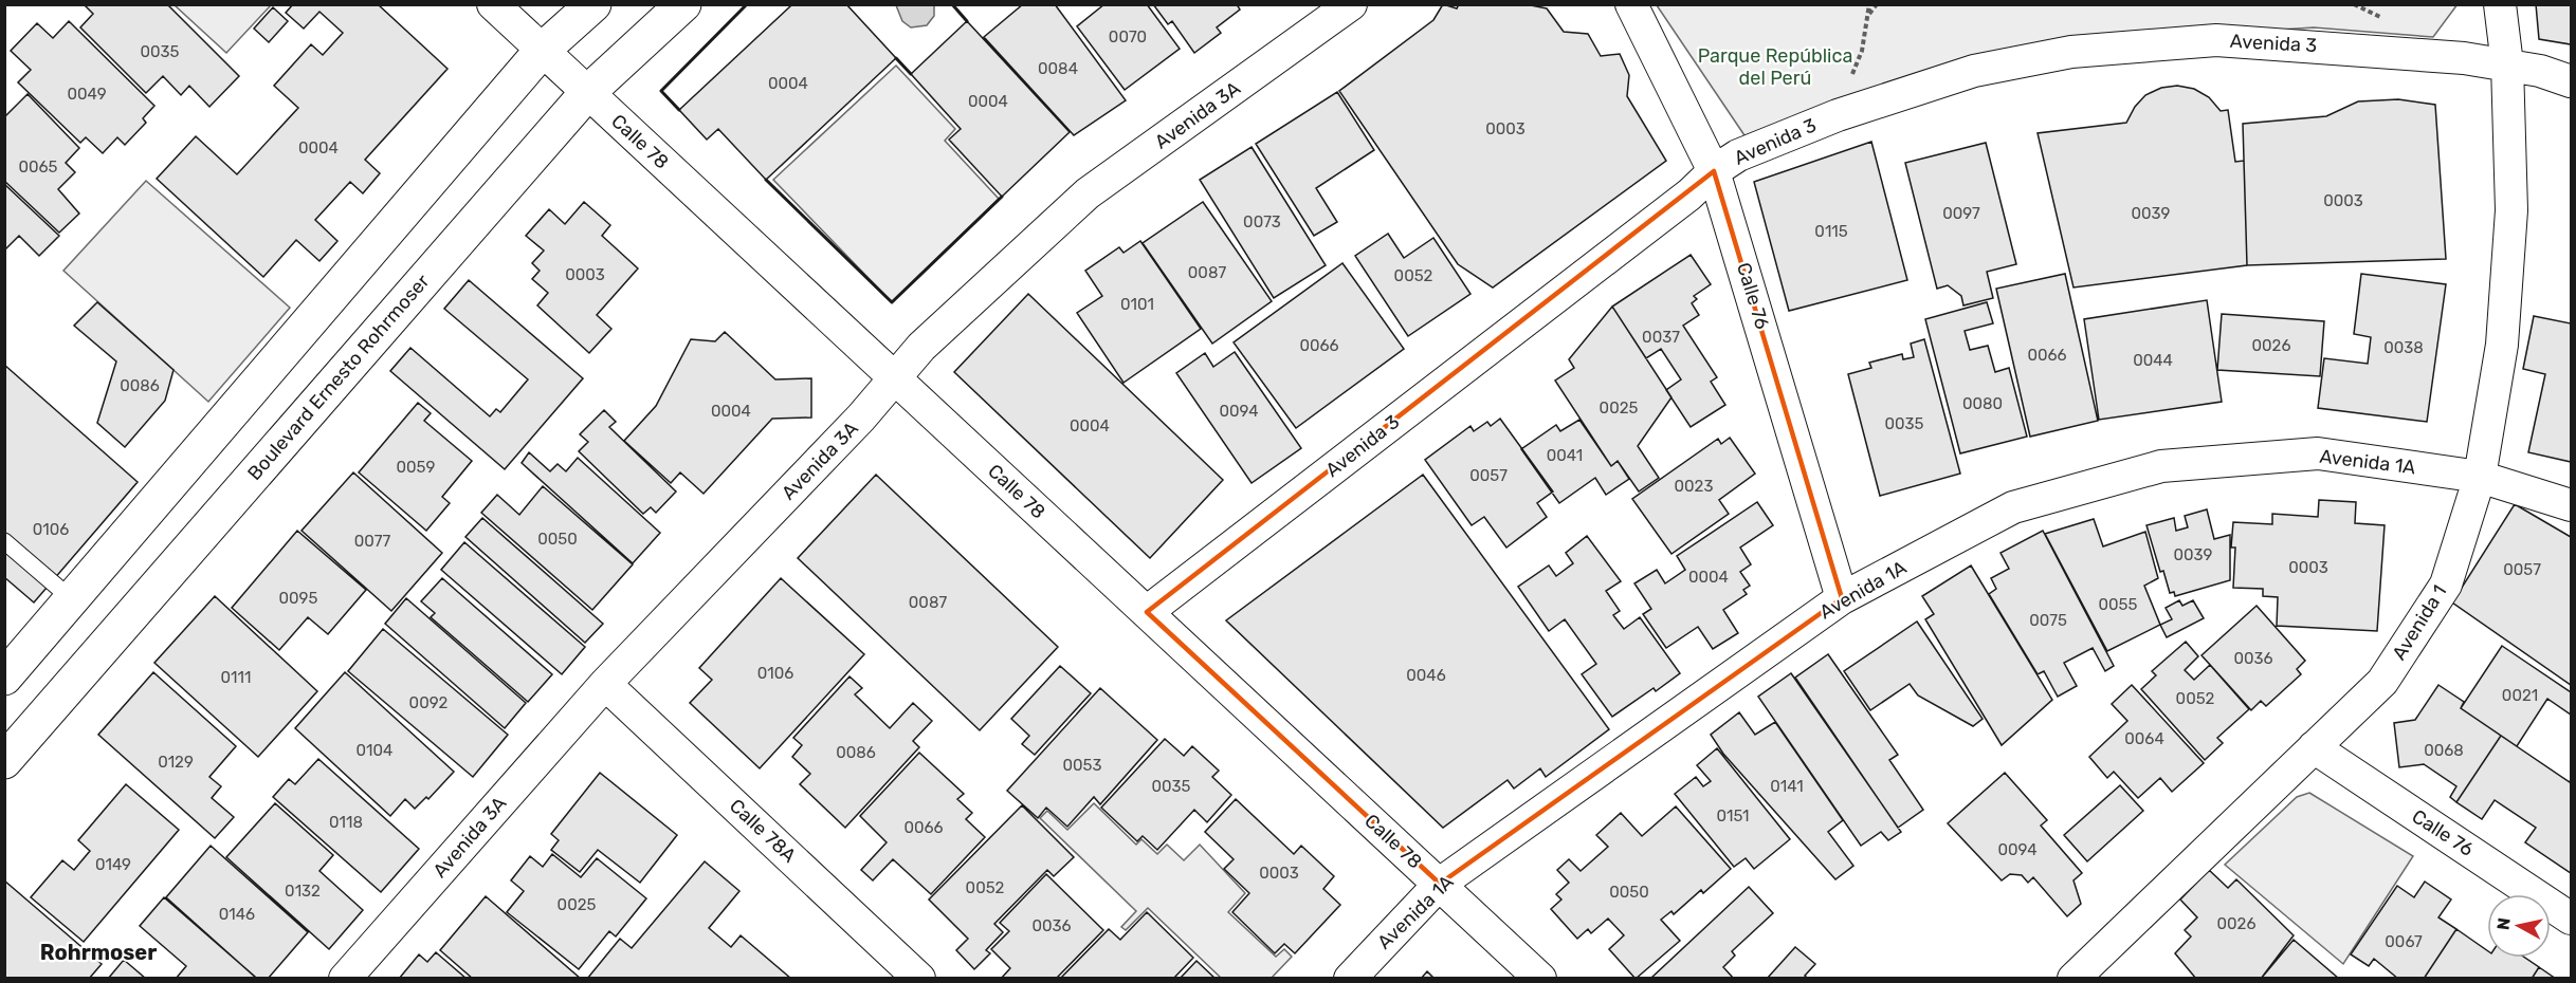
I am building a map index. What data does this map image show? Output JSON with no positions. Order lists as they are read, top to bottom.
{
  "streets": {
    "main road": ["Boulevard Ernesto Rohrmoser"],
    "street": [
      "Avenida 3",
      "Avenida 3A",
      "Calle 78",
      "Calle 76",
      "Avenida 1A",
      "Avenida 1",
      "Calle 78A"
    ]
  },
  "crossings": [
    ["Avenida 3", "Calle 78"],
    ["Avenida 3", "Calle 76"],
    ["Avenida 3", "Avenida 1"],
    ["Avenida 3A", "Calle 78"],
    ["Avenida 3A", "Calle 78A"],
    ["Calle 78", "Boulevard Ernesto Rohrmoser"],
    ["Calle 78", "Avenida 1A"],
    ["Calle 76", "Avenida 1A"],
    ["Calle 76", "Avenida 1"],
    ["Avenida 1A", "Avenida 1"]
  ],
  "districts": ["Rohrmoser"],
  "parks": ["Parque República del Perú"],
  "house_numbers": [
    "0070",
    "0035",
    "0084",
    "0004",
    "0049",
    "0004",
    "0003",
    "0004",
    "0065",
    "0003",
    "0097",
    "0039",
    "0073",
    "0115",
    "0087",
    "0003",
    "0052",
    "0101",
    "0037",
    "0066",
    "0026",
    "0038",
    "0066",
    "0044",
    "0086",
    "0080",
    "0025",
    "0004",
    "0094",
    "0035",
    "0004",
    "0041",
    "0059",
    "0057",
    "0023",
    "0106",
    "0050",
    "0077",
    "0039",
    "0003",
    "0057",
    "0004",
    "0095",
    "0087",
    "0055",
    "0075",
    "0036",
    "0106",
    "0046",
    "0111",
    "0021",
    "0052",
    "0092",
    "0064",
    "0104",
    "0068",
    "0086",
    "0129",
    "0053",
    "0035",
    "0141",
    "0151",
    "0118",
    "0066",
    "0094",
    "0149",
    "0003",
    "0052",
    "0132",
    "0050",
    "0025",
    "0146",
    "0026",
    "0036",
    "0067"
  ],
  "north": "left"
}
